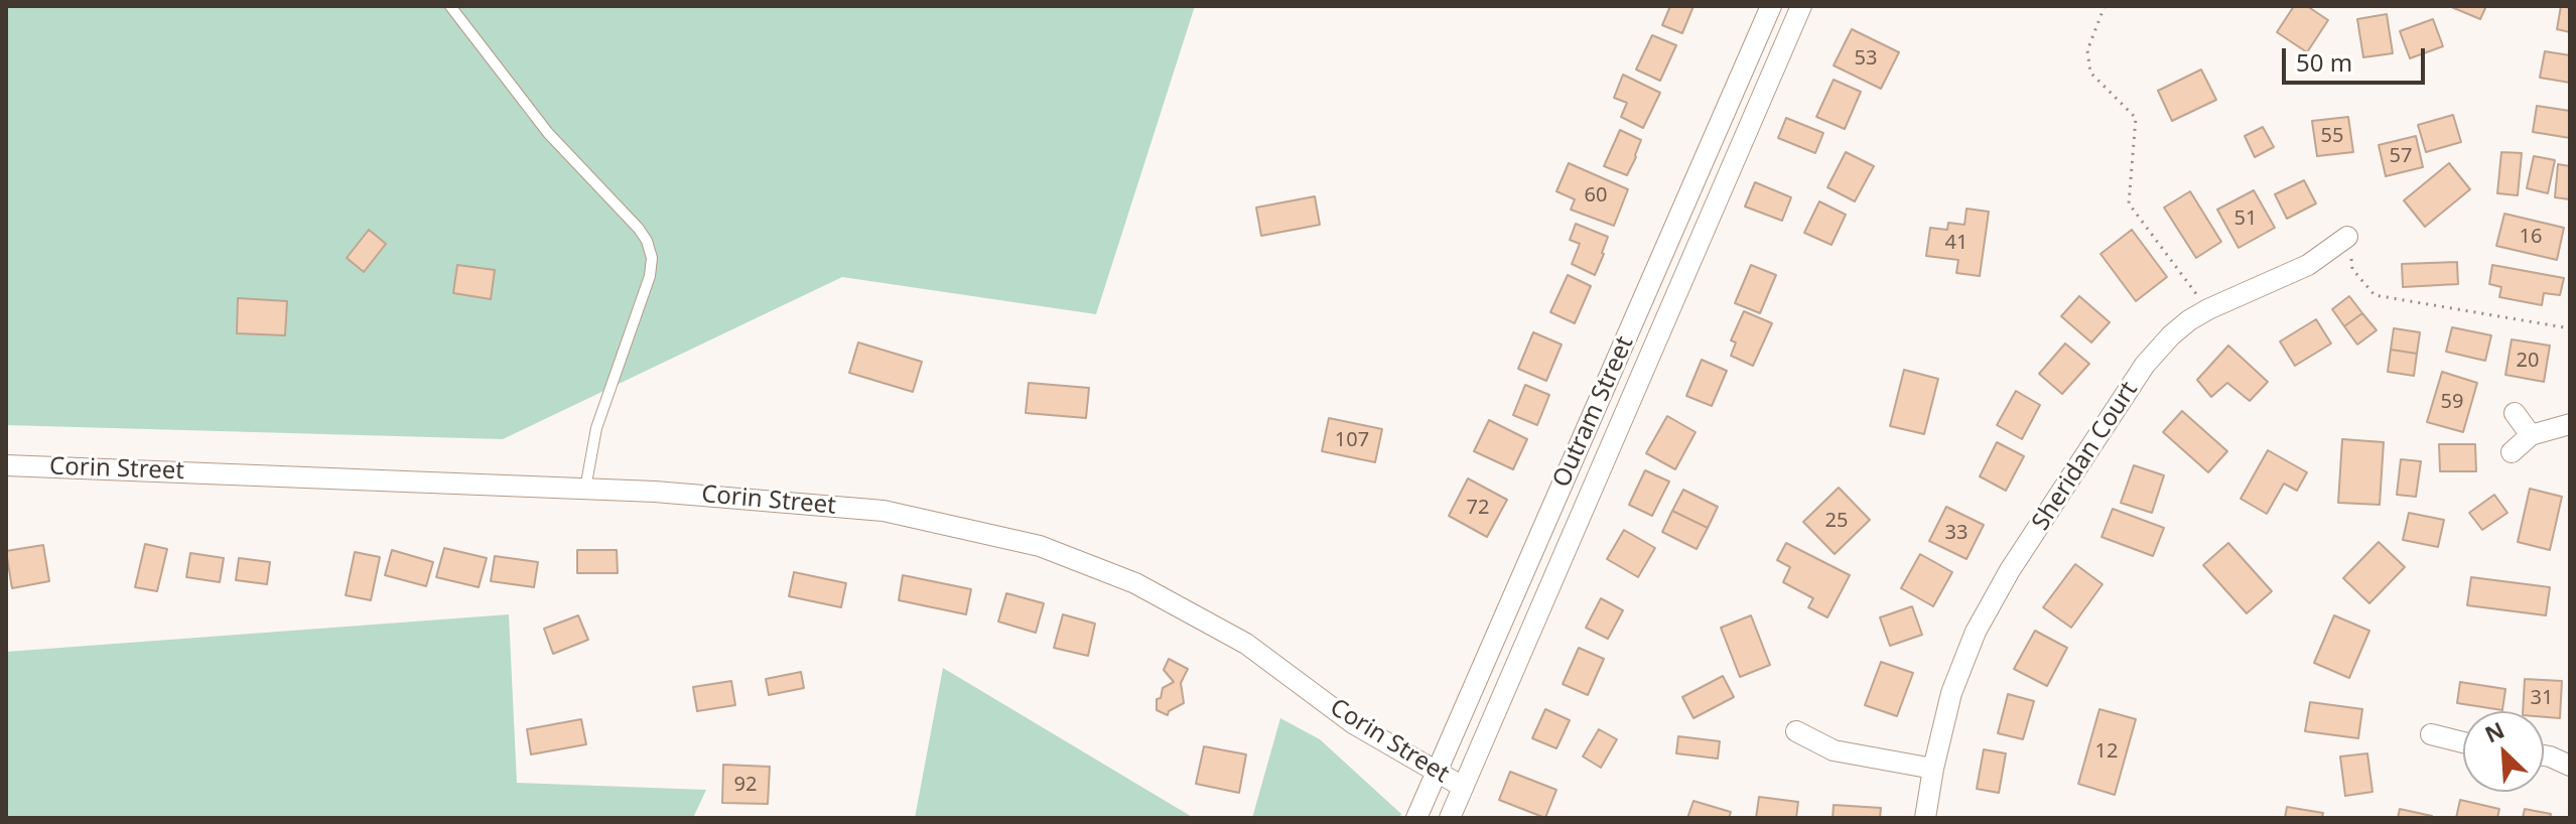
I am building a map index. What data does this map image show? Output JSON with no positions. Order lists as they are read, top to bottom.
{
  "streets": {
    "street": ["Outram Street", "Sheridan Court", "Corin Street"]
  },
  "crossings": [
    ["Outram Street", "Corin Street"]
  ],
  "house_numbers": [
    "53",
    "55",
    "57",
    "60",
    "51",
    "16",
    "41",
    "20",
    "59",
    "107",
    "72",
    "25",
    "33",
    "31",
    "12",
    "92"
  ],
  "scale_bar": "50 m",
  "north": "top left"
}
